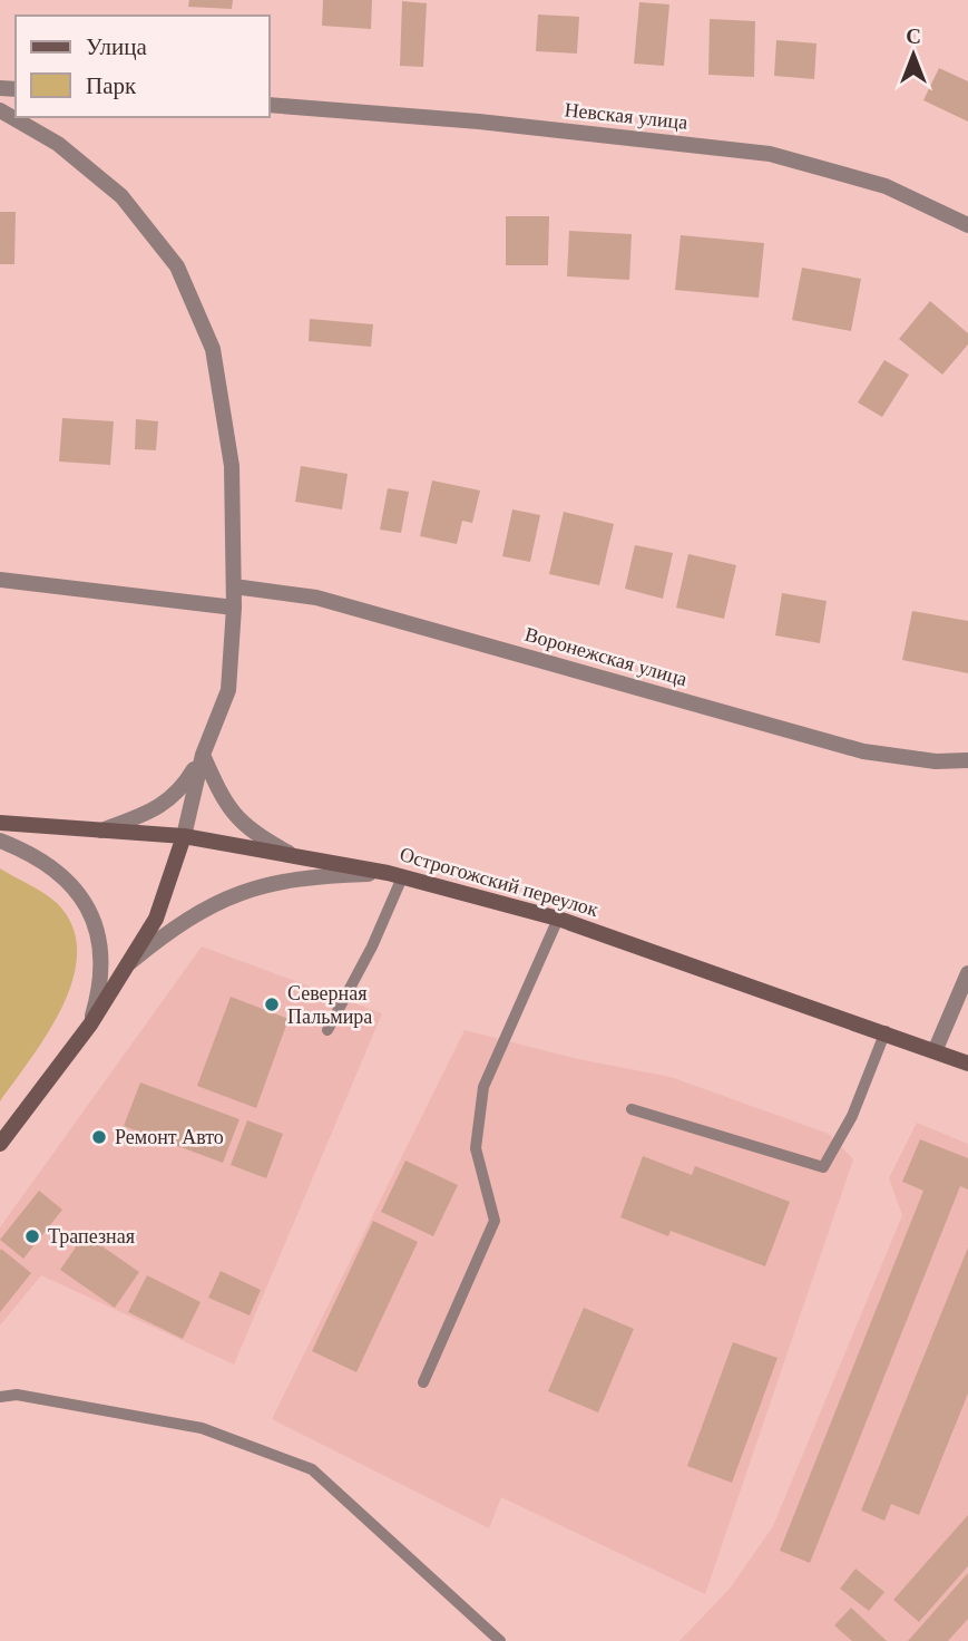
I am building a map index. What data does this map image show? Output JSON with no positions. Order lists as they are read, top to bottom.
{
  "streets": {
    "main road": ["Острогожский переулок"],
    "street": ["Невская улица", "Воронежская улица"]
  },
  "places": ["Северная Пальмира", "Ремонт Авто", "Трапезная"],
  "legend": ["Улица", "Парк"],
  "north": "top"
}
